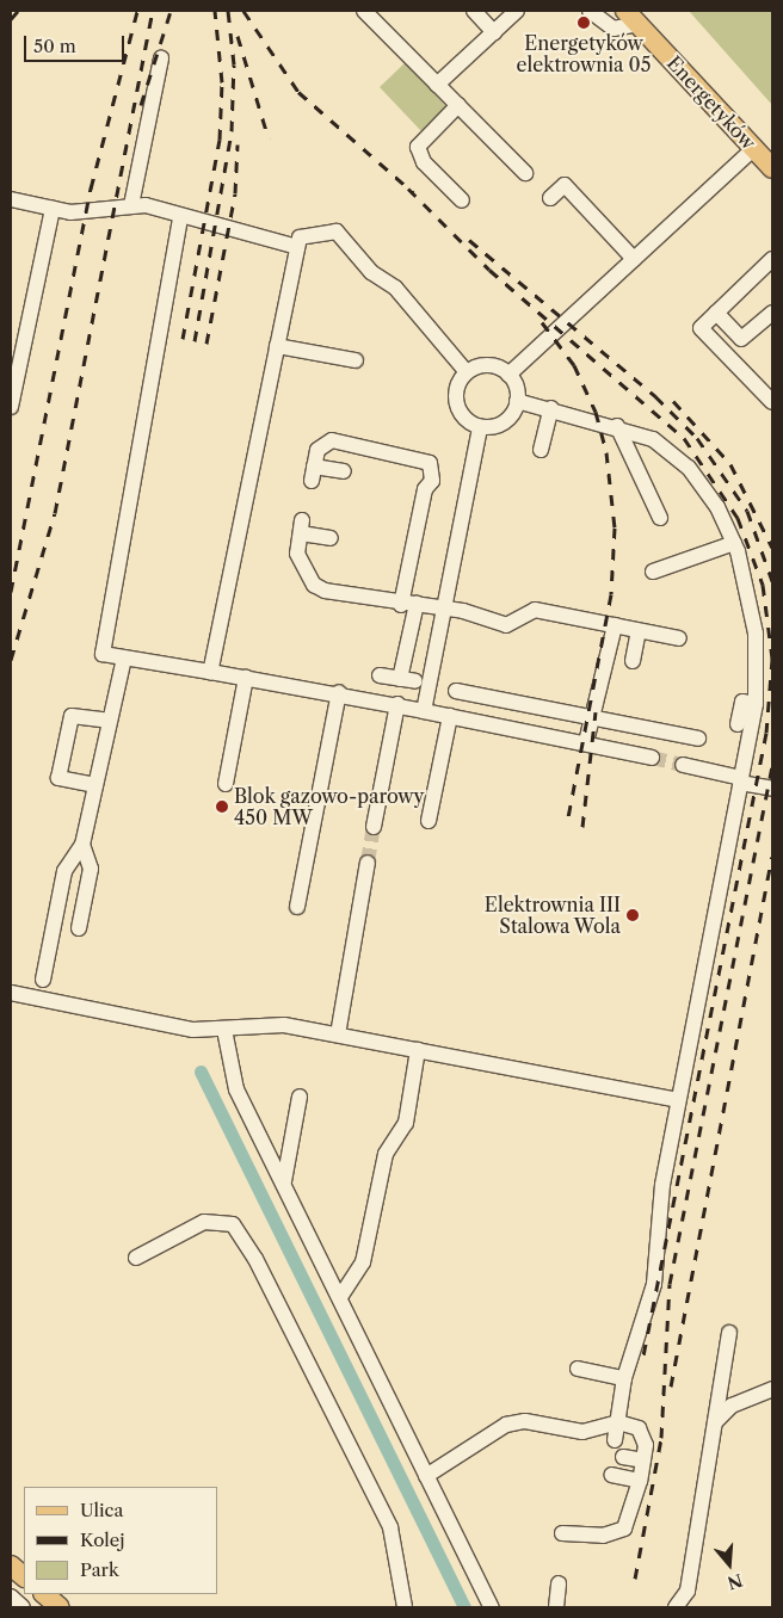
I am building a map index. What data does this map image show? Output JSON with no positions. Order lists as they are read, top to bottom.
{
  "streets": {
    "main road": ["Energetyków"]
  },
  "places": ["Energetyków elektrownia 05", "Blok gazowo-parowy 450 MW", "Elektrownia III Stalowa Wola"],
  "legend": ["Ulica", "Kolej", "Park"],
  "scale_bar": "50 m",
  "north": "bottom"
}
